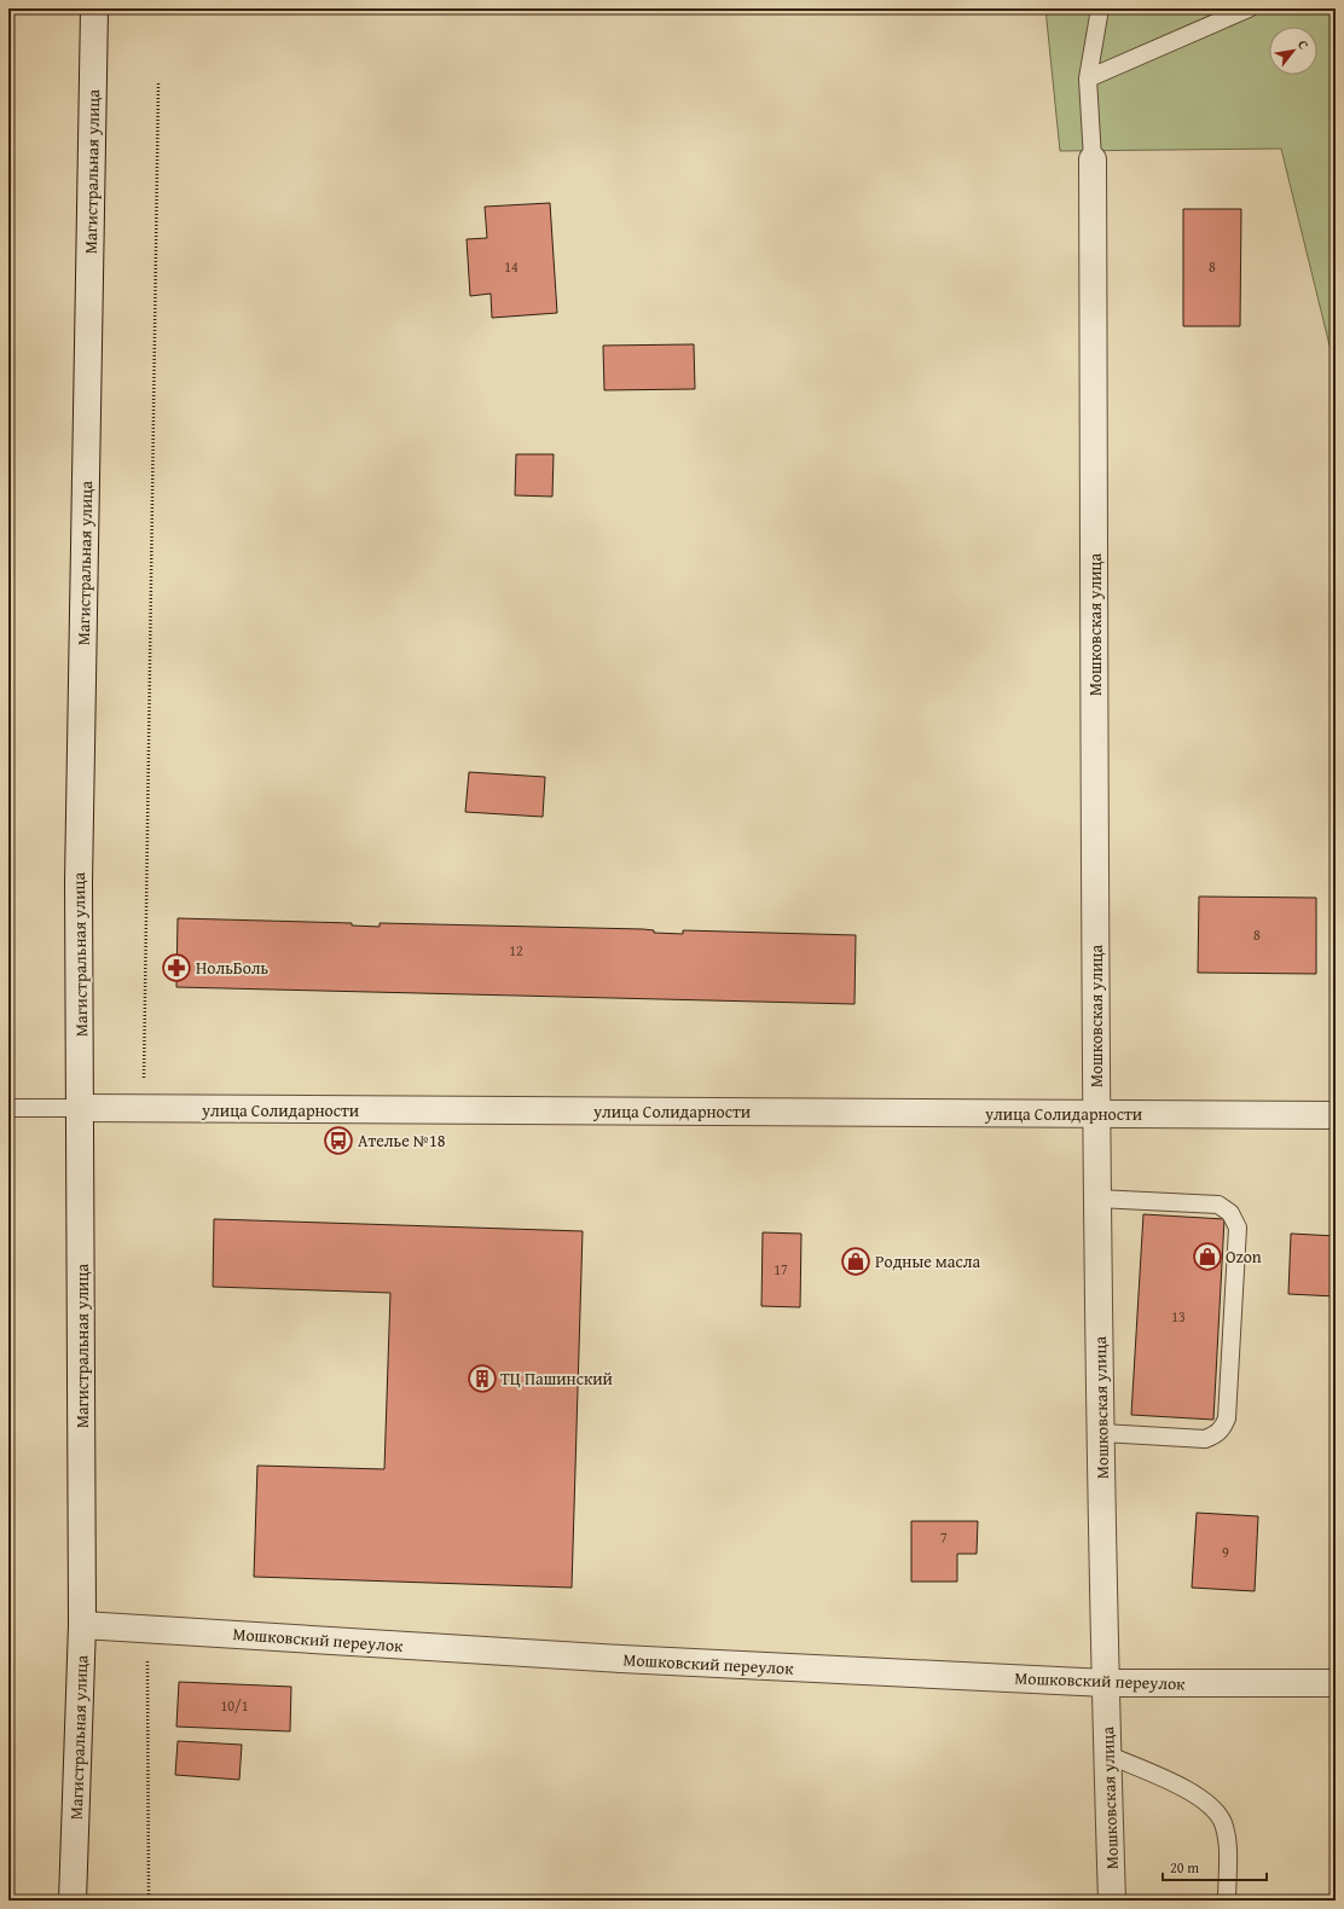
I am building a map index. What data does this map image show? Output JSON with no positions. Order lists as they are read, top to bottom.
{
  "streets": {
    "street": [
      "Магистральная улица",
      "Мошковская улица",
      "улица Солидарности",
      "Мошковский переулок"
    ]
  },
  "crossings": [
    ["Магистральная улица", "улица Солидарности"],
    ["Магистральная улица", "Мошковский переулок"],
    ["Мошковская улица", "улица Солидарности"],
    ["Мошковская улица", "Мошковский переулок"]
  ],
  "places": {
    "pharmacy": ["НольБоль"],
    "bus stop": ["Ателье №18"],
    "shop": ["Ozon", "Родные масла"],
    "building": ["ТЦ Пашинский"]
  },
  "house_numbers": [
    "14",
    "8",
    "8",
    "12",
    "17",
    "13",
    "7",
    "9",
    "10/1"
  ],
  "scale_bar": "20 m",
  "north": "top right"
}
